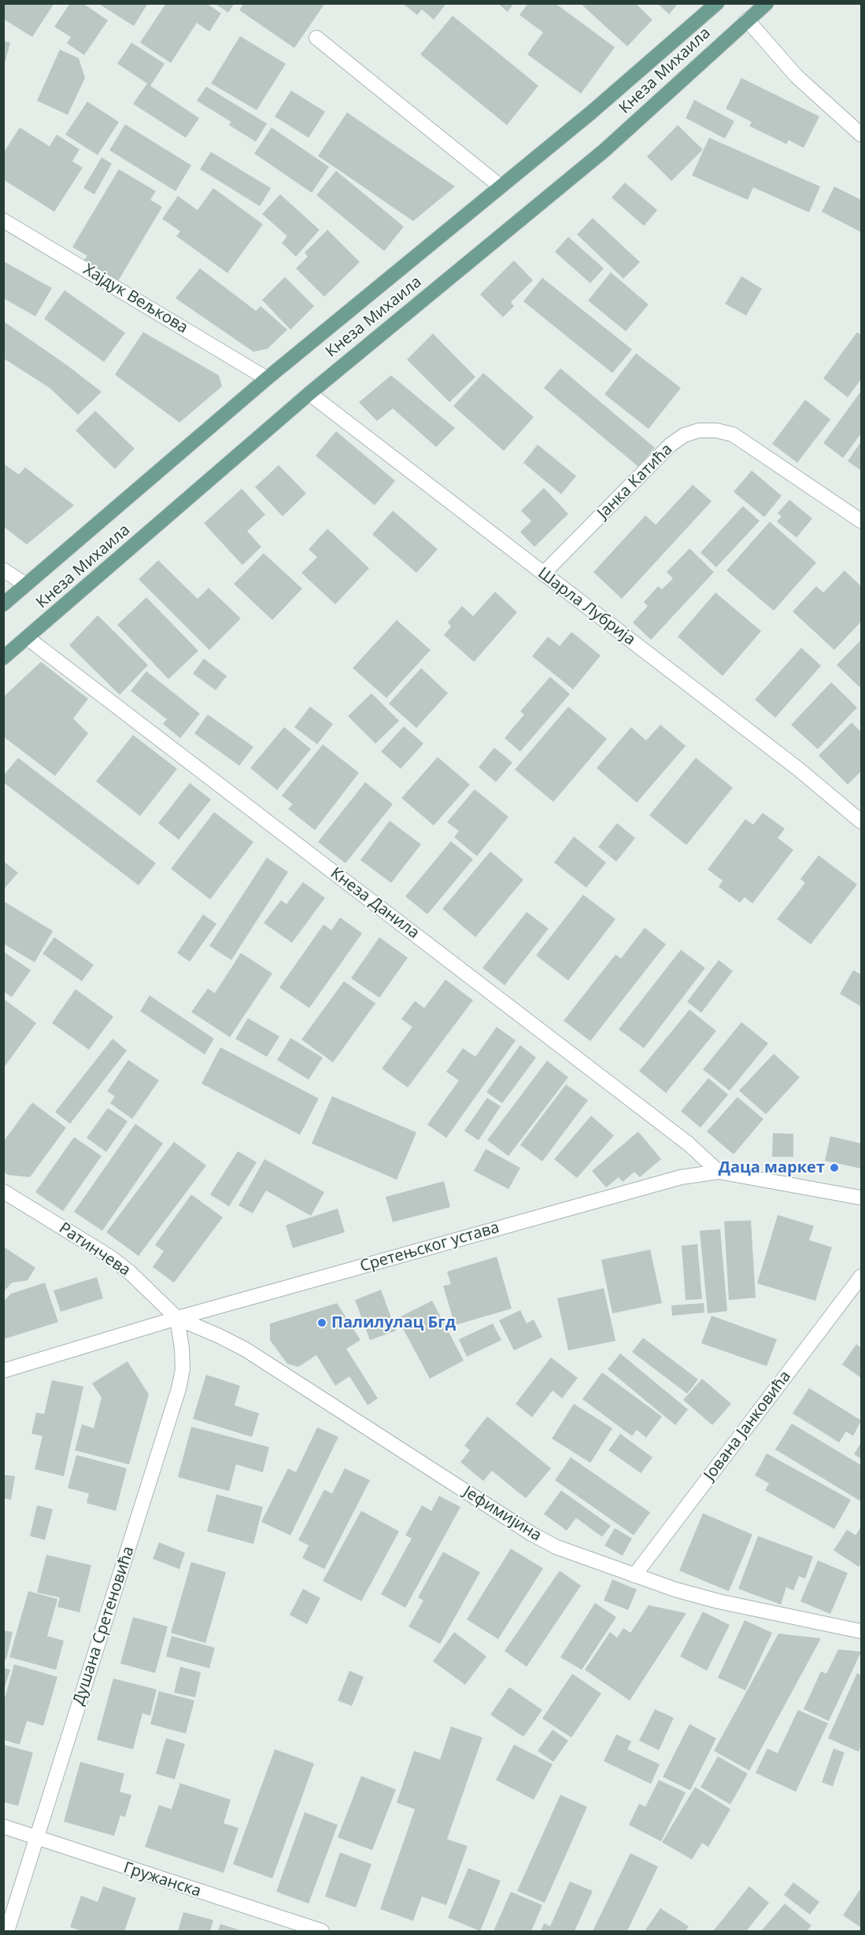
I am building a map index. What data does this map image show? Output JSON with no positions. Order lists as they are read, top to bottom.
{
  "streets": {
    "main road": ["Кнеза Михаила"],
    "street": [
      "Хајдук Вељкова",
      "Јанка Катића",
      "Шарла Лубрија",
      "Кнеза Данила",
      "Сретењског устава",
      "Ратинчева",
      "Јована Јанковића",
      "Јефимијина",
      "Душана Сретеновића",
      "Гружанска"
    ]
  },
  "crossings": [
    ["Кнеза Михаила", "Хајдук Вељкова"],
    ["Кнеза Михаила", "Шарла Лубрија"],
    ["Кнеза Михаила", "Кнеза Данила"],
    ["Јанка Катића", "Шарла Лубрија"],
    ["Кнеза Данила", "Сретењског устава"],
    ["Сретењског устава", "Ратинчева"],
    ["Сретењског устава", "Јефимијина"],
    ["Сретењског устава", "Душана Сретеновића"],
    ["Ратинчева", "Јефимијина"],
    ["Ратинчева", "Душана Сретеновића"],
    ["Јована Јанковића", "Јефимијина"],
    ["Јефимијина", "Душана Сретеновића"],
    ["Душана Сретеновића", "Гружанска"]
  ],
  "places": ["Даца маркет", "Палилулац Бгд"]
}
